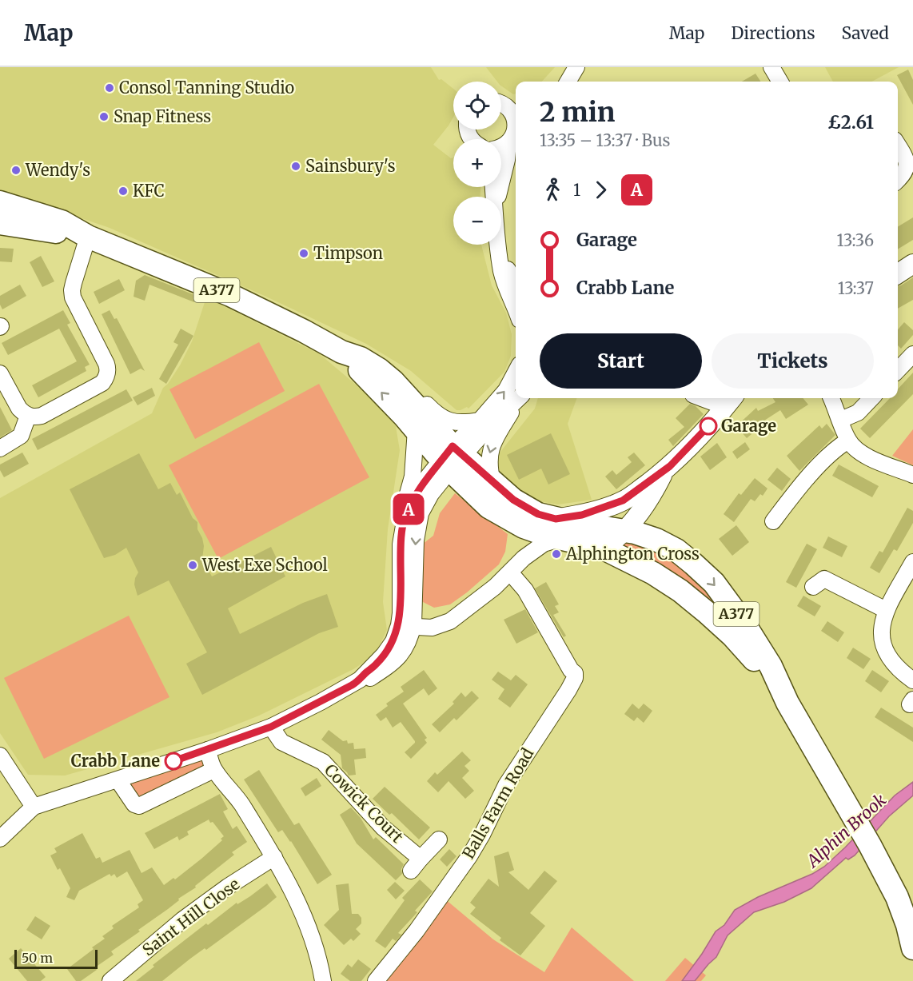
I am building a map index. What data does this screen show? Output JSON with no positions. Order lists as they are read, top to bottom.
{
  "streets": {
    "highway": ["A377"],
    "street": ["Cowick Court", "Balls Farm Road", "Saint Hill Close"]
  },
  "water": ["Alphin Brook"],
  "places": [
    "Consol Tanning Studio",
    "Snap Fitness",
    "Sainsbury's",
    "Wendy's",
    "KFC",
    "Timpson",
    "Garage",
    "Alphington Cross",
    "West Exe School",
    "Crabb Lane"
  ],
  "lines": ["bus line A"],
  "scale_bar": "50 m",
  "page": {
    "header": "Map",
    "nav": ["Map", "Directions", "Saved"],
    "on_map": "A",
    "map_buttons": ["+", "−"],
    "heading": ["2 min", "13:35 – 13:37 · Bus", "£2.61"],
    "legs": ["1", "A"],
    "list": [
      {
        "name": "Garage",
        "value": "13:36"
      },
      {
        "name": "Crabb Lane",
        "value": "13:37"
      }
    ],
    "buttons": ["Start", "Tickets"],
    "scale": "50 m"
  }
}
